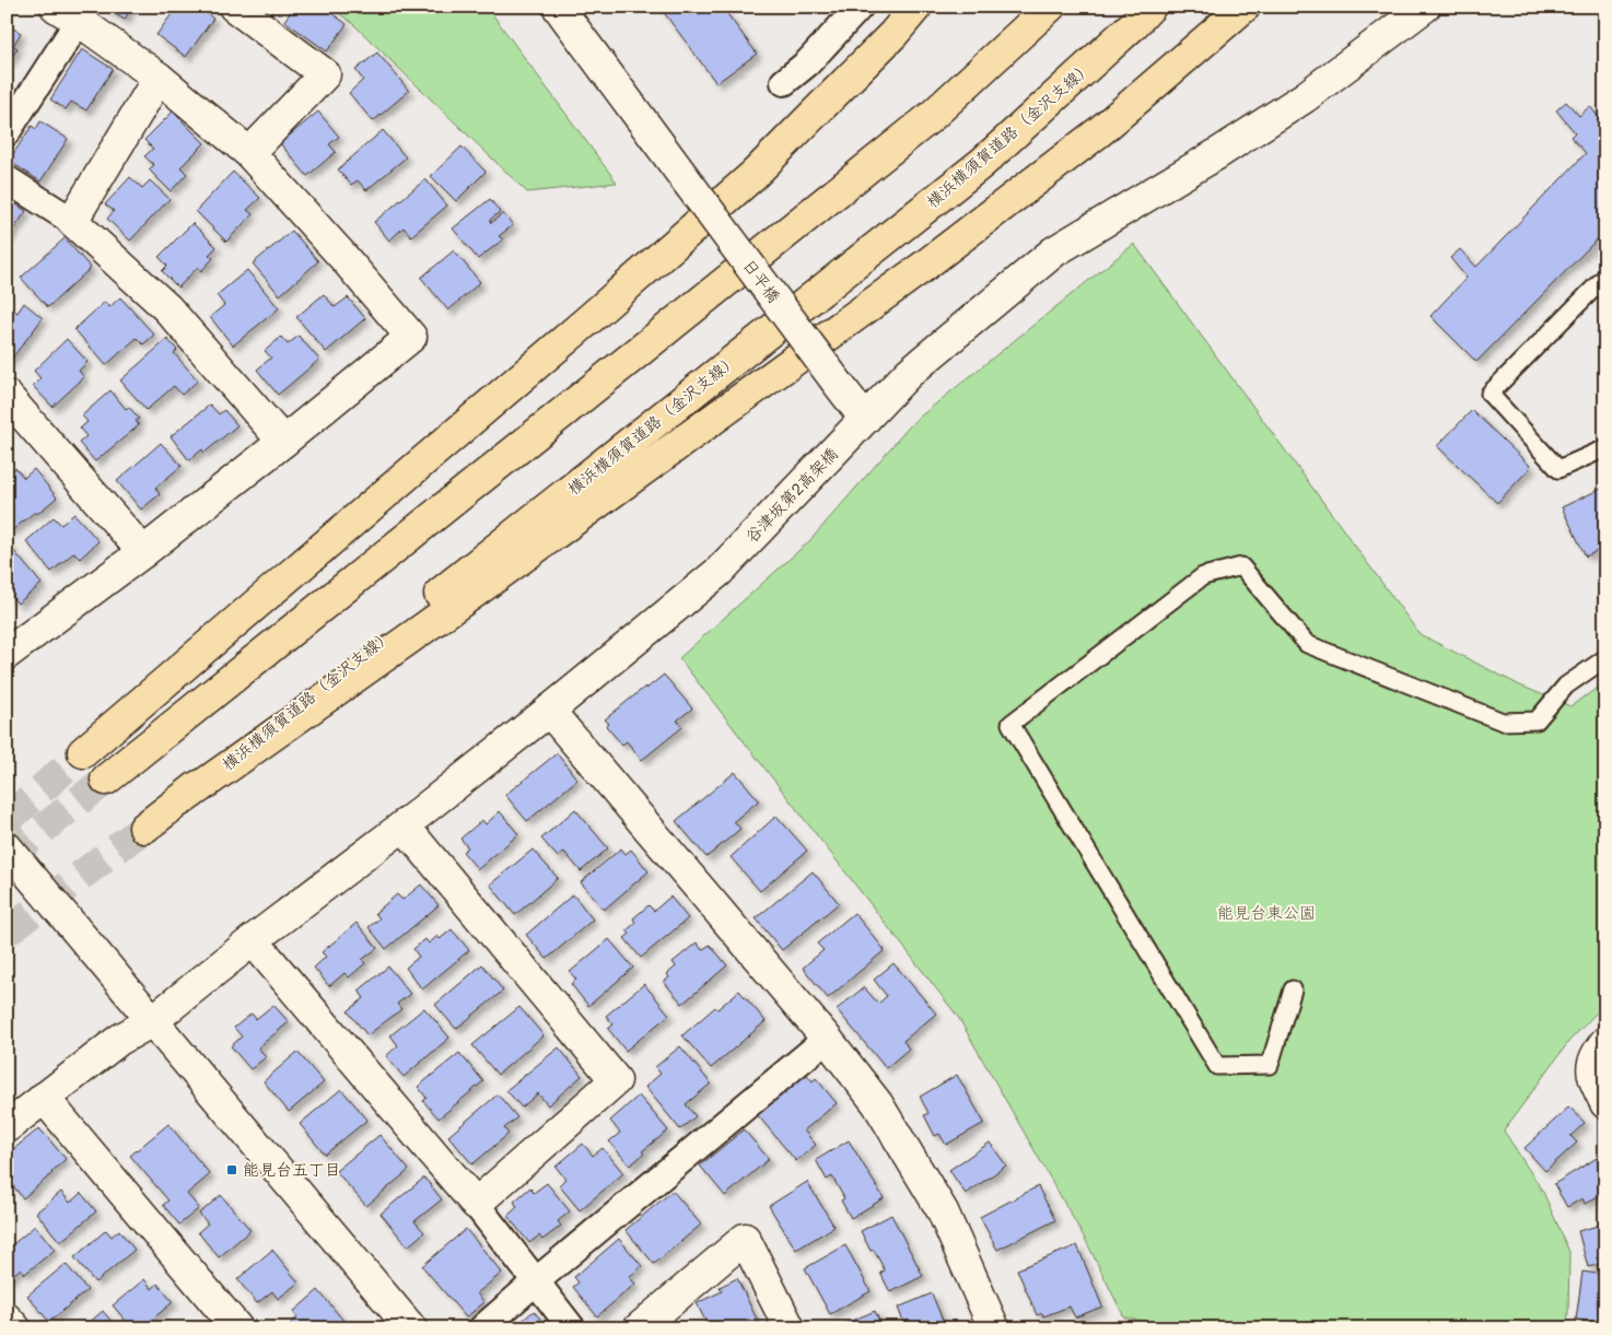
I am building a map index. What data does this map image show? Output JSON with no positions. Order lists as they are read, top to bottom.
{
  "streets": {
    "highway": ["横浜横須賀道路（金沢支線）"],
    "street": ["日平橋", "谷津坂第2高架橋"]
  },
  "crossings": [
    ["日平橋", "谷津坂第2高架橋"]
  ],
  "parks": ["能見台東公園"],
  "places": {
    "transit": ["能見台五丁目"]
  }
}
